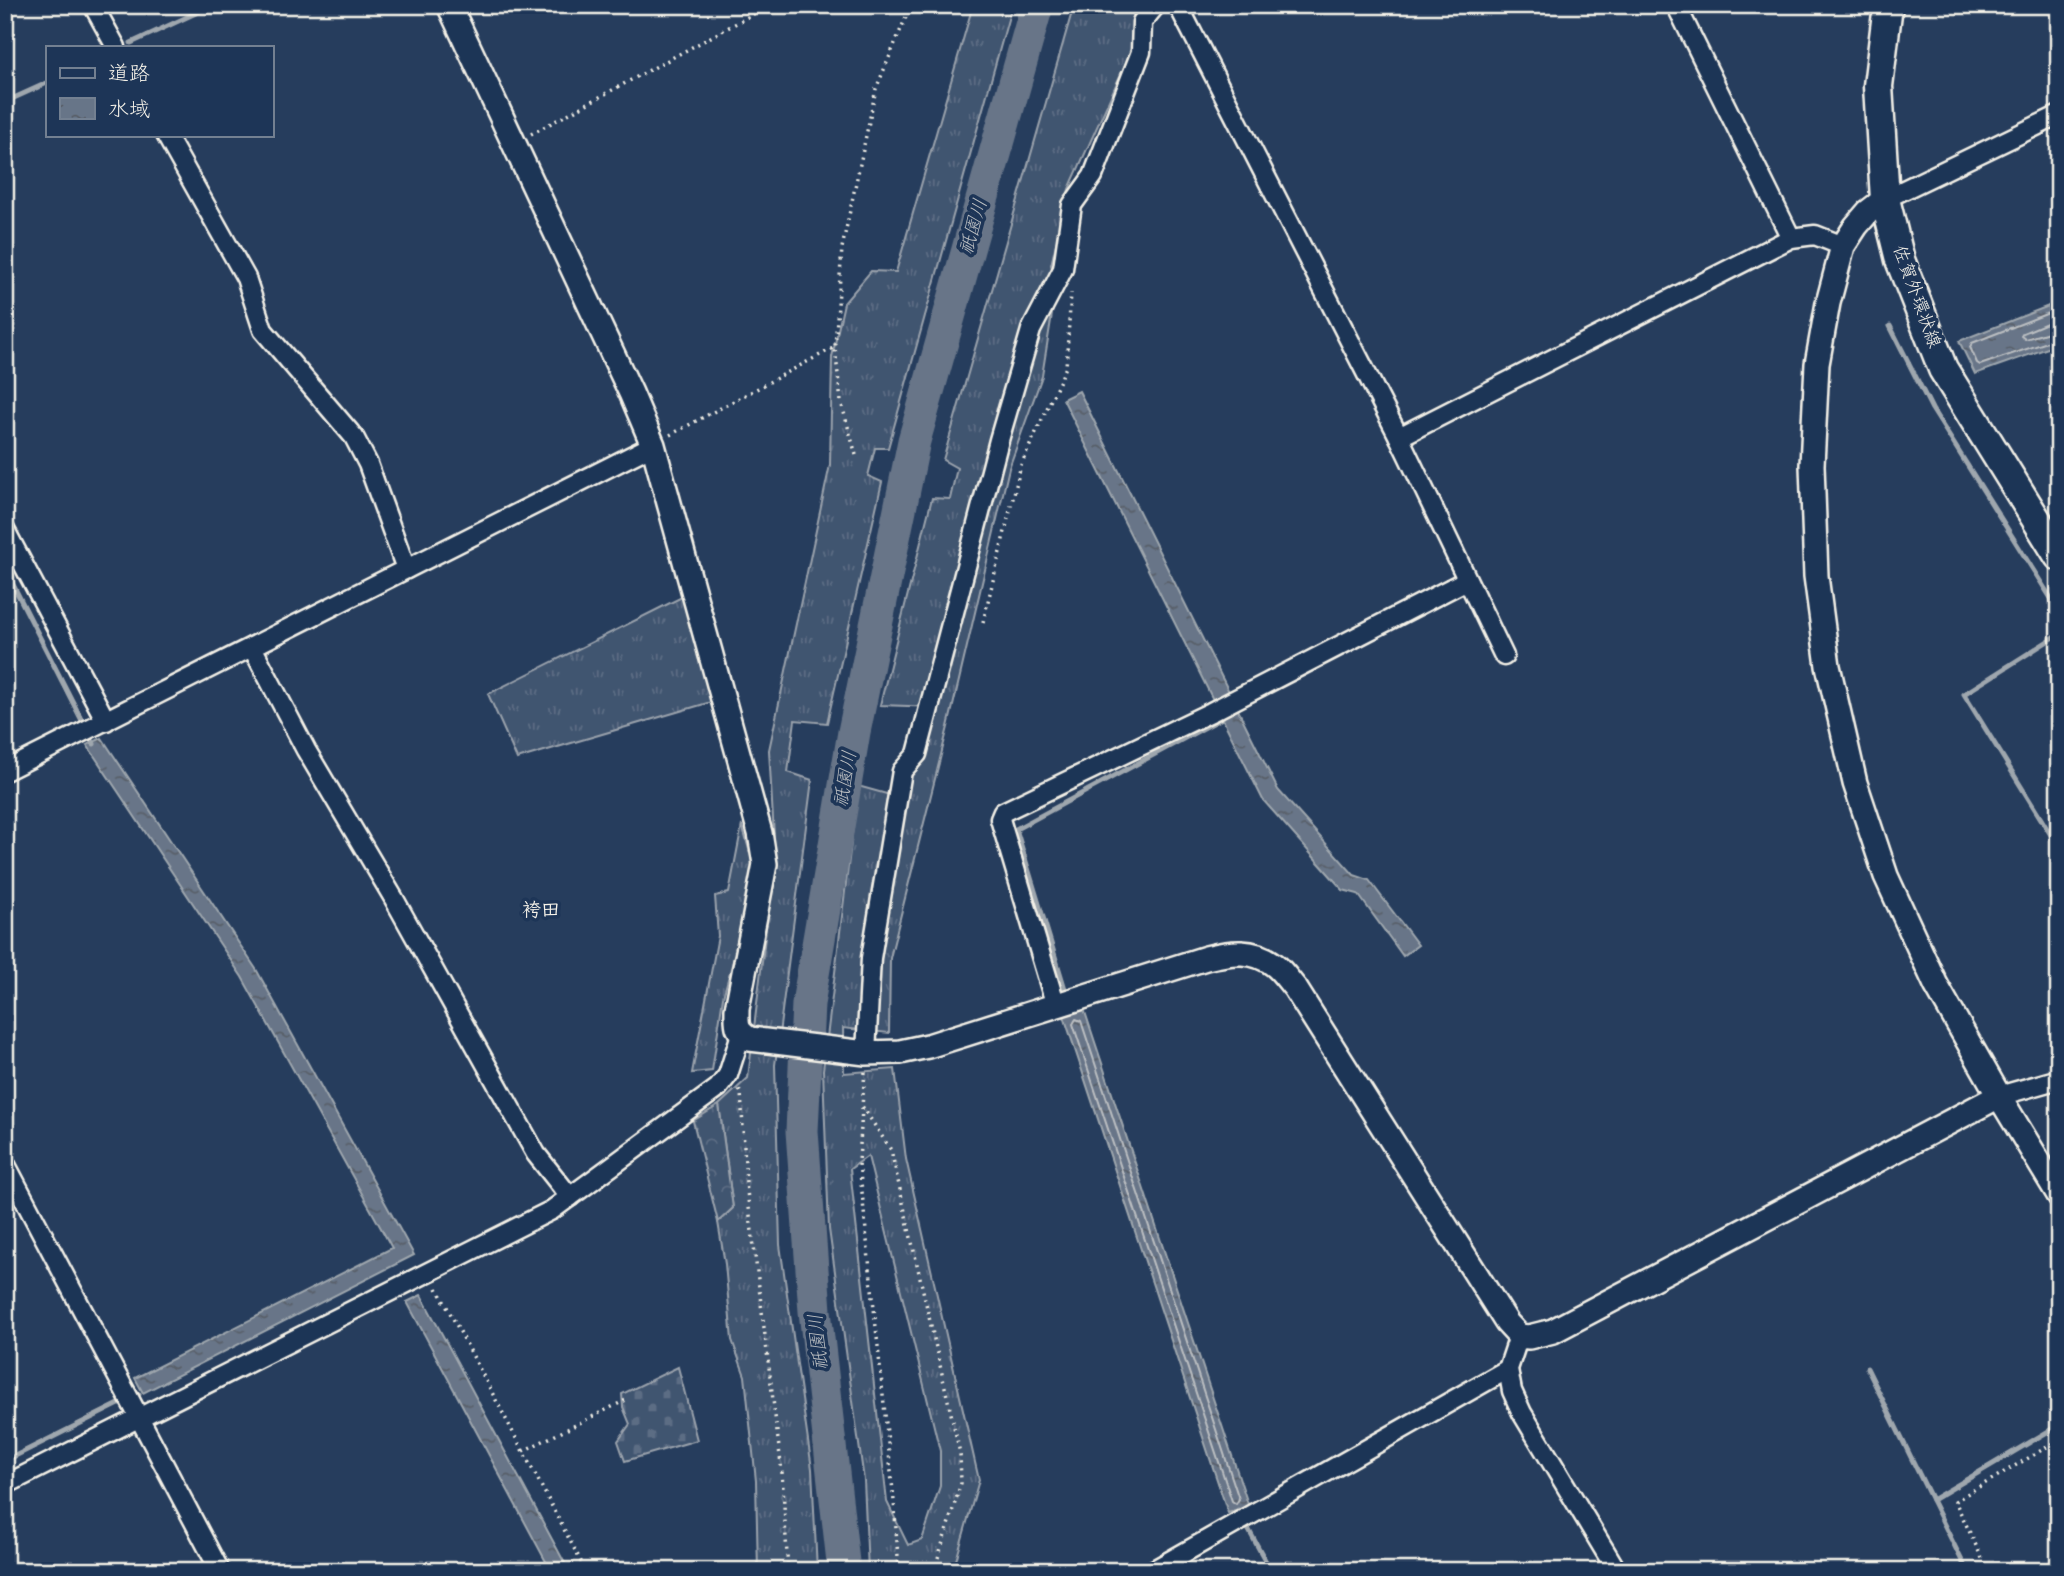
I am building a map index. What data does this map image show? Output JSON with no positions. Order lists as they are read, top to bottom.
{
  "streets": {
    "main road": ["佐賀外環状線"]
  },
  "districts": ["袴田"],
  "water": ["祇園川"],
  "legend": ["道路", "水域"]
}
